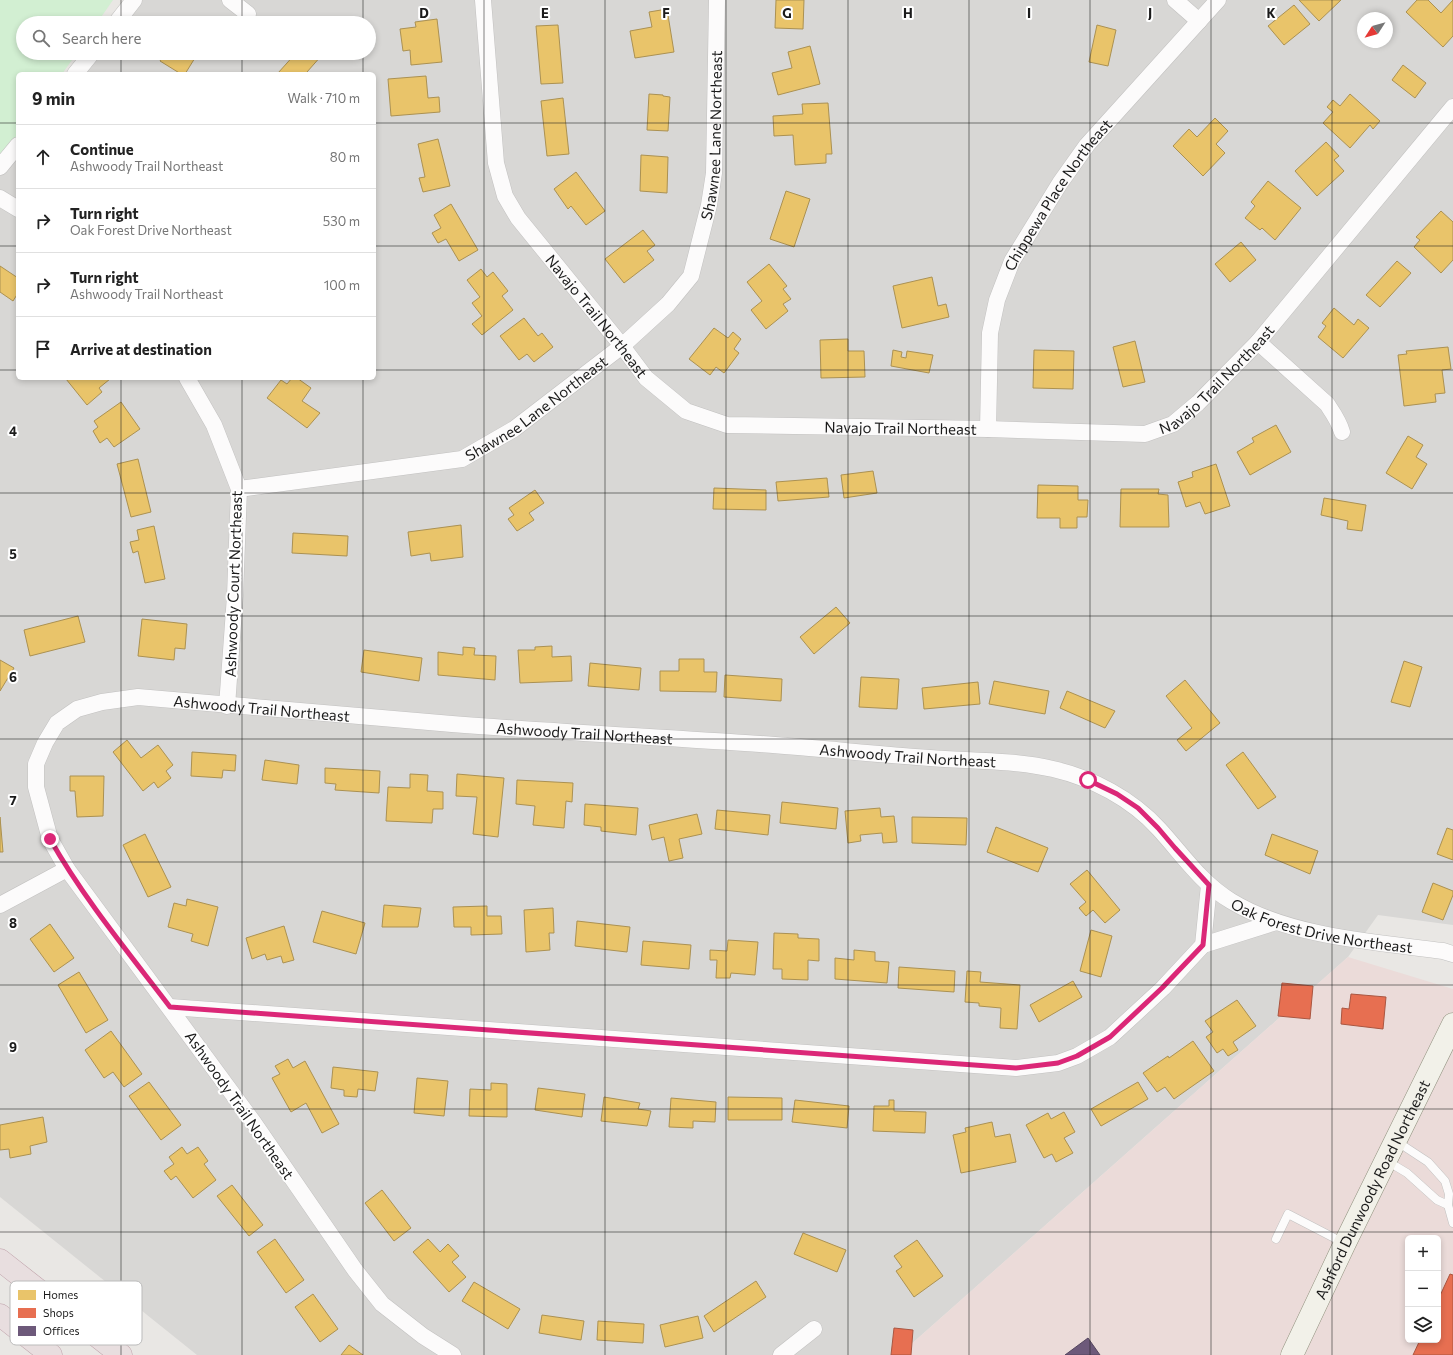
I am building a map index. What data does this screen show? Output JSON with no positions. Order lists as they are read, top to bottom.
{
  "streets": {
    "main road": ["Ashford Dunwoody Road Northeast"],
    "street": [
      "Shawnee Lane Northeast",
      "Chippewa Place Northeast",
      "Navajo Trail Northeast",
      "Ashwoody Court Northeast",
      "Ashwoody Trail Northeast",
      "Oak Forest Drive Northeast"
    ]
  },
  "crossings": [
    ["Shawnee Lane Northeast", "Navajo Trail Northeast"],
    ["Shawnee Lane Northeast", "Ashwoody Court Northeast"],
    ["Chippewa Place Northeast", "Navajo Trail Northeast"],
    ["Ashwoody Court Northeast", "Ashwoody Trail Northeast"],
    ["Ashwoody Trail Northeast", "Oak Forest Drive Northeast"]
  ],
  "legend": ["Homes", "Shops", "Offices"],
  "north": "bottom left",
  "page": {
    "search": "Search here",
    "heading": ["9 min", "Walk · 710 m"],
    "list": [
      ["Continue", "Ashwoody Trail Northeast", "80 m"],
      ["Turn right", "Oak Forest Drive Northeast", "530 m"],
      ["Turn right", "Ashwoody Trail Northeast", "100 m"],
      "Arrive at destination"
    ],
    "map_buttons": ["+", "−"]
  },
  "grid": {
    "columns": [
      "D",
      "E",
      "F",
      "G",
      "H",
      "I",
      "J",
      "K"
    ],
    "rows": [
      "4",
      "5",
      "6",
      "7",
      "8",
      "9"
    ]
  }
}
